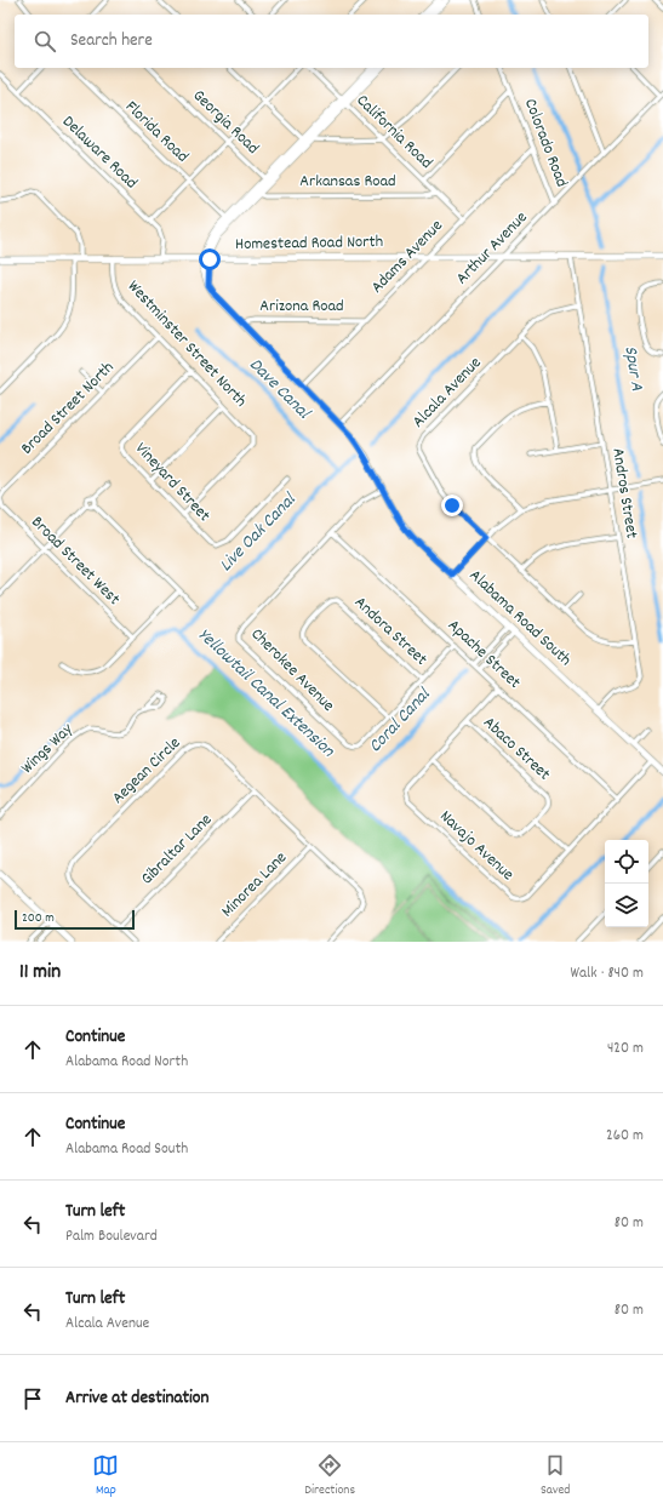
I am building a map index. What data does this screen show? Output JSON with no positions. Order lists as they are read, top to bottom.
{
  "streets": {
    "main road": ["Homestead Road North", "Alabama Road South"],
    "street": [
      "Georgia Road",
      "Florida Road",
      "California Road",
      "Colorado Road",
      "Delaware Road",
      "Arkansas Road",
      "Arthur Avenue",
      "Adams Avenue",
      "Arizona Road",
      "Westminster Street North",
      "Alcala Avenue",
      "Broad Street North",
      "Vineyard Street",
      "Andros Street",
      "Broad Street West",
      "Andora Street",
      "Apache Street",
      "Cherokee Avenue",
      "Wings Way",
      "Abaco Street",
      "Aegean Circle",
      "Navajo Avenue",
      "Gibraltar Lane",
      "Minorea Lane"
    ]
  },
  "crossings": [
    ["California Road", "Arkansas Road"],
    ["California Road", "Adams Avenue"],
    ["Colorado Road", "Arthur Avenue"],
    ["Colorado Road", "Adams Avenue"],
    ["Delaware Road", "Homestead Road North"],
    ["Homestead Road North", "Arthur Avenue"],
    ["Homestead Road North", "Adams Avenue"],
    ["Homestead Road North", "Westminster Street North"],
    ["Homestead Road North", "Andros Street"],
    ["Homestead Road North", "Alabama Road South"],
    ["Arthur Avenue", "Alabama Road South"],
    ["Adams Avenue", "Arizona Road"],
    ["Adams Avenue", "Alabama Road South"],
    ["Arizona Road", "Alabama Road South"],
    ["Westminster Street North", "Broad Street North"],
    ["Westminster Street North", "Vineyard Street"],
    ["Alcala Avenue", "Andros Street"],
    ["Broad Street North", "Broad Street West"],
    ["Andros Street", "Alabama Road South"],
    ["Alabama Road South", "Cherokee Avenue"],
    ["Alabama Road South", "Navajo Avenue"],
    ["Andora Street", "Cherokee Avenue"],
    ["Apache Street", "Cherokee Avenue"],
    ["Apache Street", "Navajo Avenue"],
    ["Abaco Street", "Navajo Avenue"],
    ["Aegean Circle", "Gibraltar Lane"],
    ["Aegean Circle", "Minorea Lane"]
  ],
  "water": [
    "Spur A",
    "Dave Canal",
    "Live Oak Canal",
    "Yellowtail Canal Extension",
    "Coral Canal"
  ],
  "scale_bar": "200 m",
  "page": {
    "search": "Search here",
    "scale": "200 m",
    "heading": ["11 min", "Walk · 840 m"],
    "list": [
      ["Continue", "Alabama Road North", "420 m"],
      ["Continue", "Alabama Road South", "260 m"],
      ["Turn left", "Palm Boulevard", "80 m"],
      ["Turn left", "Alcala Avenue", "80 m"],
      "Arrive at destination"
    ],
    "nav": ["Map", "Directions", "Saved"]
  }
}
